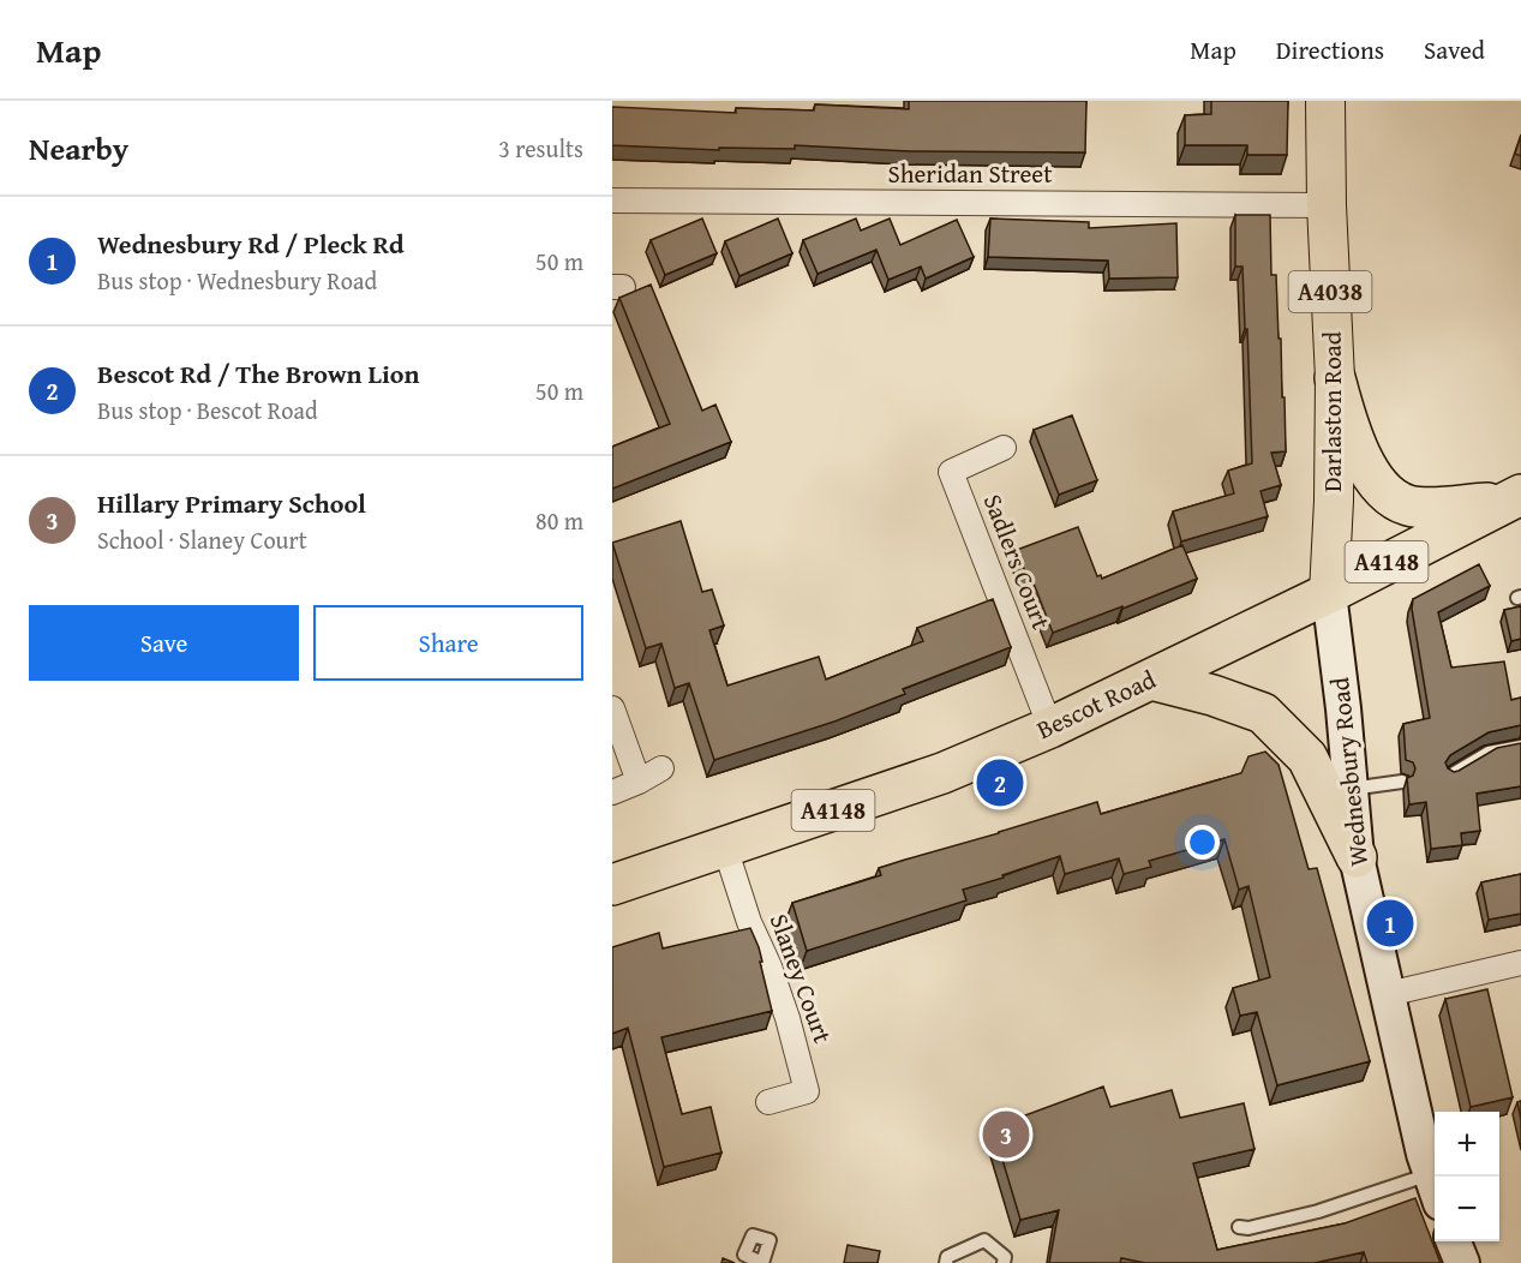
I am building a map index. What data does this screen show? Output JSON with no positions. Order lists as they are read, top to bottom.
{
  "streets": {
    "highway": ["A4148", "Bescot Road"],
    "main road": ["A4038", "Darlaston Road"],
    "street": [
      "Sheridan Street",
      "Sadlers Court",
      "Wednesbury Road",
      "Slaney Court"
    ]
  },
  "crossings": [
    ["Sheridan Street", "Darlaston Road"],
    ["Darlaston Road", "A4148"],
    ["Darlaston Road", "Bescot Road"],
    ["Darlaston Road", "Wednesbury Road"],
    ["Sadlers Court", "Bescot Road"],
    ["A4148", "Bescot Road"],
    ["A4148", "Wednesbury Road"],
    ["Bescot Road", "Wednesbury Road"],
    ["Bescot Road", "Slaney Court"]
  ],
  "page": {
    "header": "Map",
    "nav": ["Map", "Directions", "Saved"],
    "heading": ["Nearby", "3 results"],
    "list": [
      {
        "mark": "1",
        "name": "Wednesbury Rd / Pleck Rd",
        "note": "Bus stop · Wednesbury Road",
        "value": "50 m"
      },
      {
        "mark": "2",
        "name": "Bescot Rd / The Brown Lion",
        "note": "Bus stop · Bescot Road",
        "value": "50 m"
      },
      {
        "mark": "3",
        "name": "Hillary Primary School",
        "note": "School · Slaney Court",
        "value": "80 m"
      }
    ],
    "buttons": ["Save", "Share"],
    "pins": ["2", "1", "3"],
    "map_buttons": ["+", "−"]
  }
}
